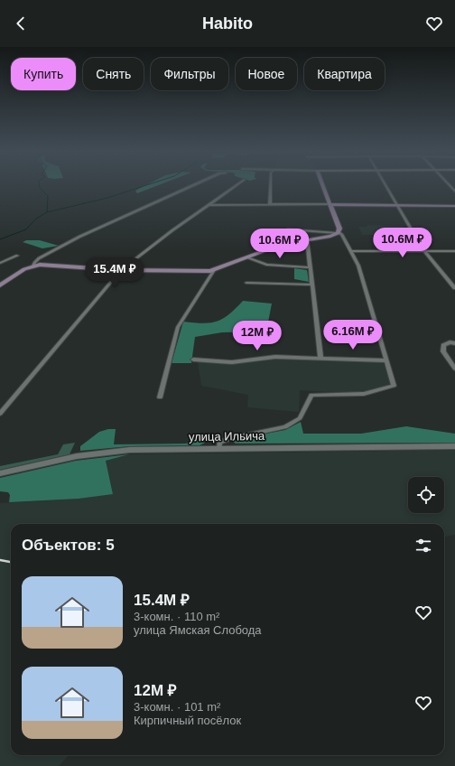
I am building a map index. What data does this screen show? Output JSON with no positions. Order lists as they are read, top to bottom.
{
  "streets": {
    "street": ["улица Ильича"]
  },
  "page": {
    "header": "Habito",
    "chip": [
      "Купить",
      "Снять",
      "Фильтры",
      "Новое",
      "Квартира"
    ],
    "price": [
      "10.6M ₽",
      "10.6M ₽",
      "15.4M ₽",
      "6.16M ₽",
      "12M ₽"
    ],
    "heading": "Объектов: 5",
    "list": [
      {
        "name": "15.4M ₽",
        "note": "3-комн. · 110 m² · улица Ямская Слобода"
      },
      {
        "name": "12M ₽",
        "note": "3-комн. · 101 m² · Кирпичный посёлок"
      }
    ]
  }
}
